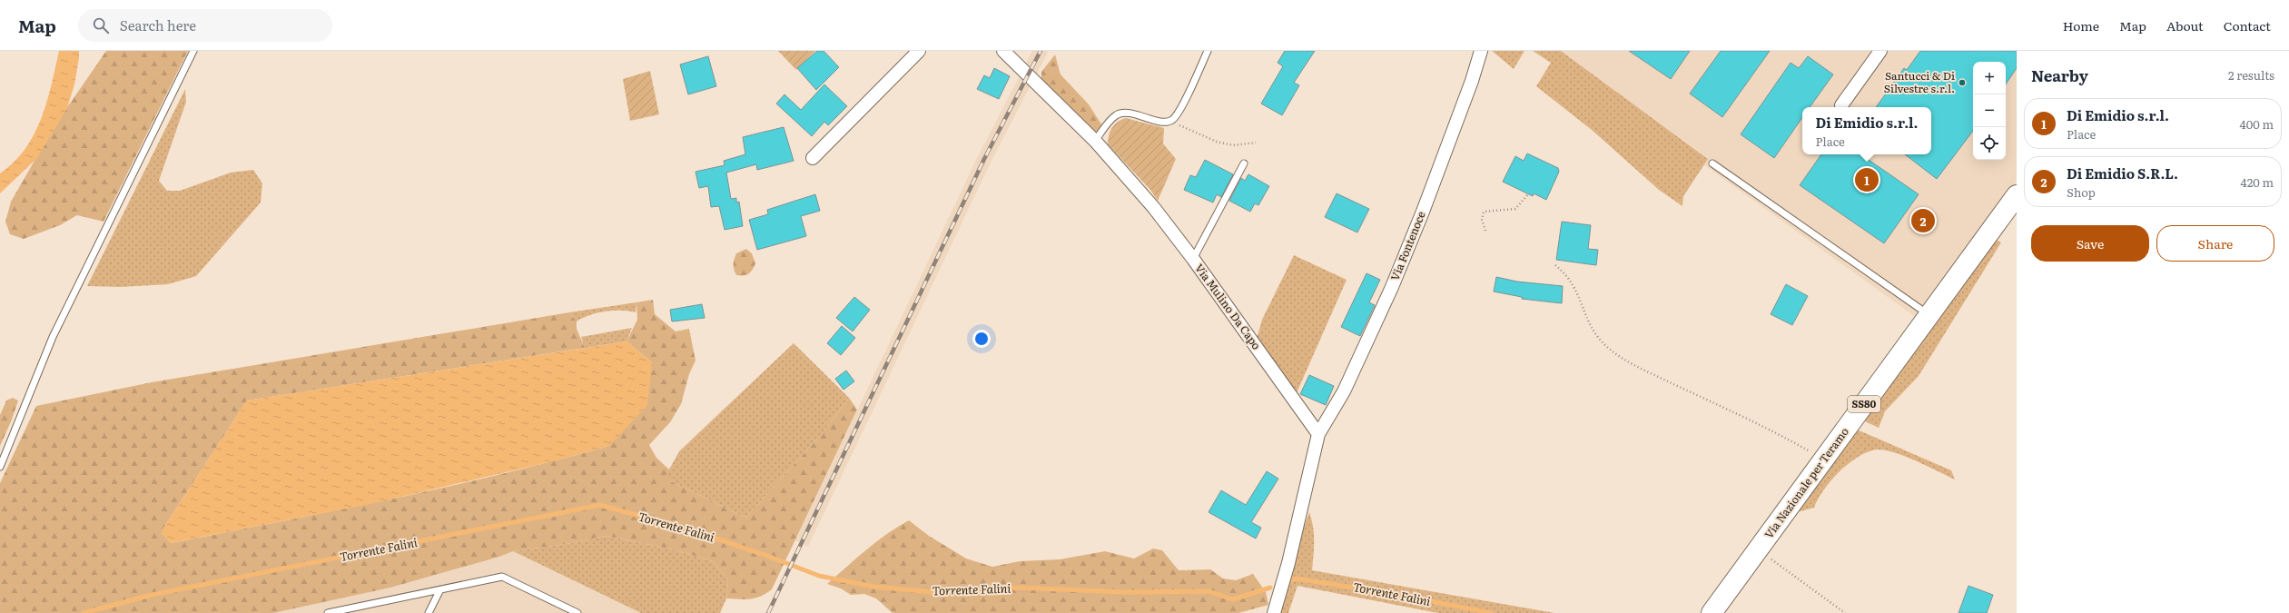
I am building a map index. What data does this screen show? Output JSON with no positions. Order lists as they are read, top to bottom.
{
  "streets": {
    "main road": ["SS80", "Via Nazionale per Teramo"],
    "street": ["Via Fontenoce", "Via Mulino Da Capo"]
  },
  "crossings": [
    ["Via Fontenoce", "Via Mulino Da Capo"]
  ],
  "water": ["Torrente Falini"],
  "places": ["Santucci & Di Silvestre s.r.l."],
  "page": {
    "header": "Map",
    "search": "Search here",
    "nav": [
      "Home",
      "Map",
      "About",
      "Contact"
    ],
    "heading": ["Nearby", "2 results"],
    "map_buttons": ["+", "−"],
    "list": [
      {
        "mark": "1",
        "name": "Di Emidio s.r.l.",
        "note": "Place",
        "value": "400 m"
      },
      {
        "mark": "2",
        "name": "Di Emidio S.R.L.",
        "note": "Shop",
        "value": "420 m"
      }
    ],
    "popup": ["Di Emidio s.r.l.", "Place"],
    "pins": ["1", "2"],
    "buttons": ["Save", "Share"]
  }
}
